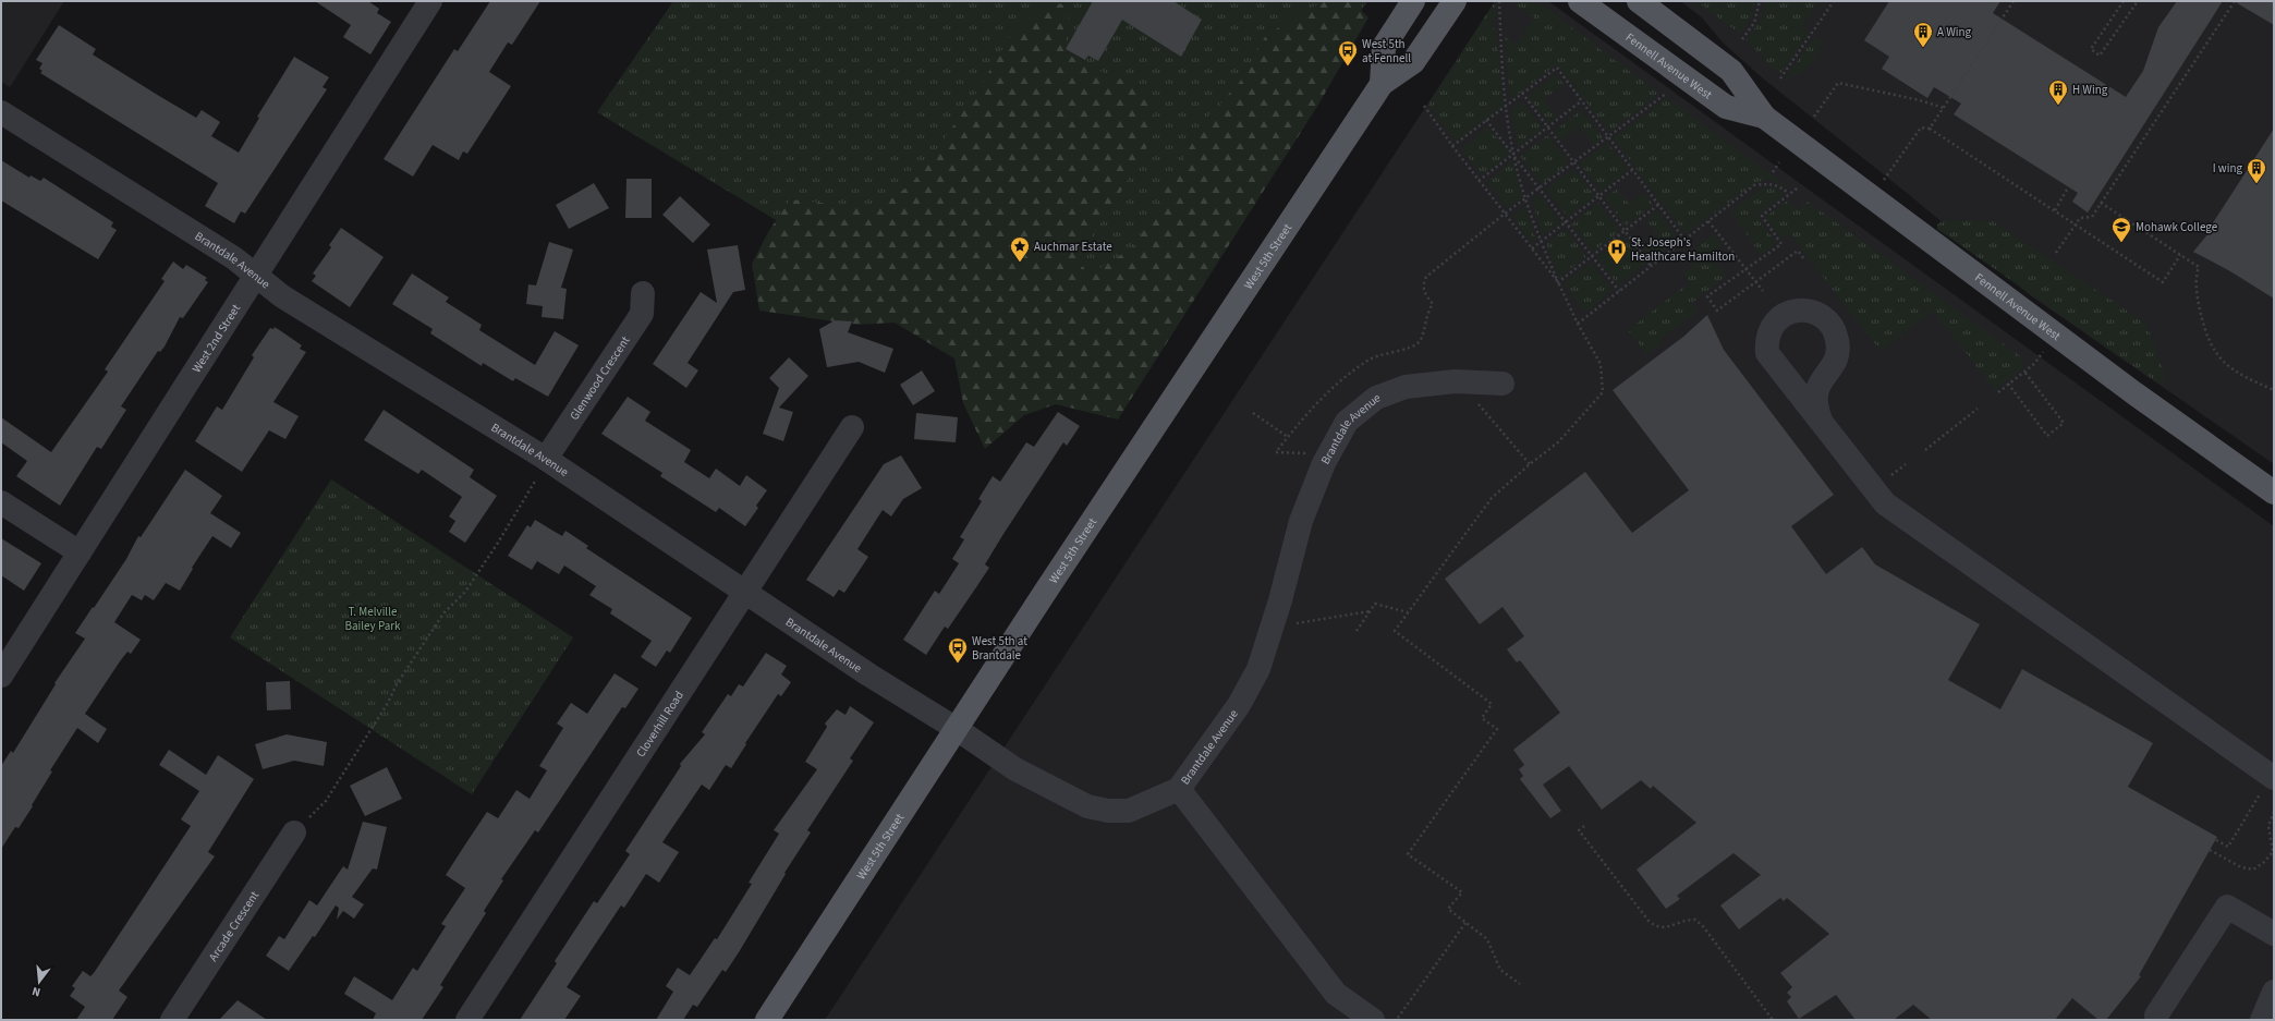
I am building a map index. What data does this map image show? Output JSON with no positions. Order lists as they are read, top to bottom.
{
  "streets": {
    "main road": ["Fennell Avenue West", "West 5th Street"],
    "street": [
      "Brantdale Avenue",
      "West 2nd Street",
      "Glenwood Crescent",
      "Cloverhill Road",
      "Arcade Crescent"
    ]
  },
  "crossings": [
    ["West 5th Street", "Brantdale Avenue"],
    ["Brantdale Avenue", "West 2nd Street"],
    ["Brantdale Avenue", "Glenwood Crescent"],
    ["Brantdale Avenue", "Cloverhill Road"]
  ],
  "parks": ["T. Melville Bailey Park"],
  "places": {
    "building": ["A Wing", "H Wing", "I wing"],
    "bus stop": ["West 5th at Fennell", "West 5th at Brantdale"],
    "school or university": ["Mohawk College"],
    "place": ["Auchmar Estate"],
    "hospital": ["St. Joseph's Healthcare Hamilton"]
  },
  "north": "bottom"
}
